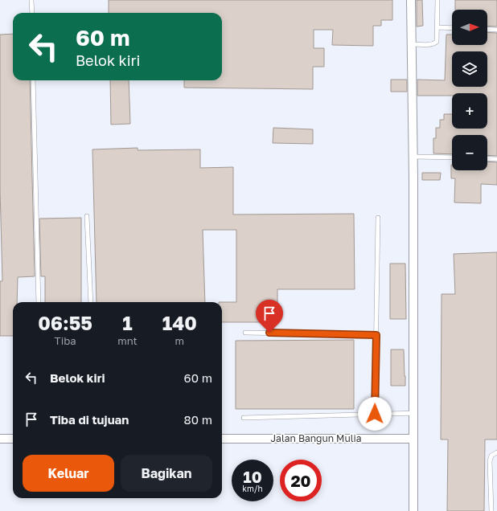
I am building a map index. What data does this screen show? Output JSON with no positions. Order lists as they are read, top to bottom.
{
  "streets": {
    "street": ["Jalan Bangun Mulia"]
  },
  "north": "right",
  "page": {
    "map_buttons": ["+", "−"],
    "turn": ["60 m", "Belok kiri"],
    "eta": [
      "06:55",
      "Tiba",
      "1",
      "mnt",
      "140",
      "m"
    ],
    "list": [
      {
        "name": "Belok kiri",
        "value": "60 m"
      },
      {
        "name": "Tiba di tujuan",
        "value": "80 m"
      }
    ],
    "buttons": ["Keluar", "Bagikan"],
    "speed": "10 km/h",
    "limit": "20"
  }
}
